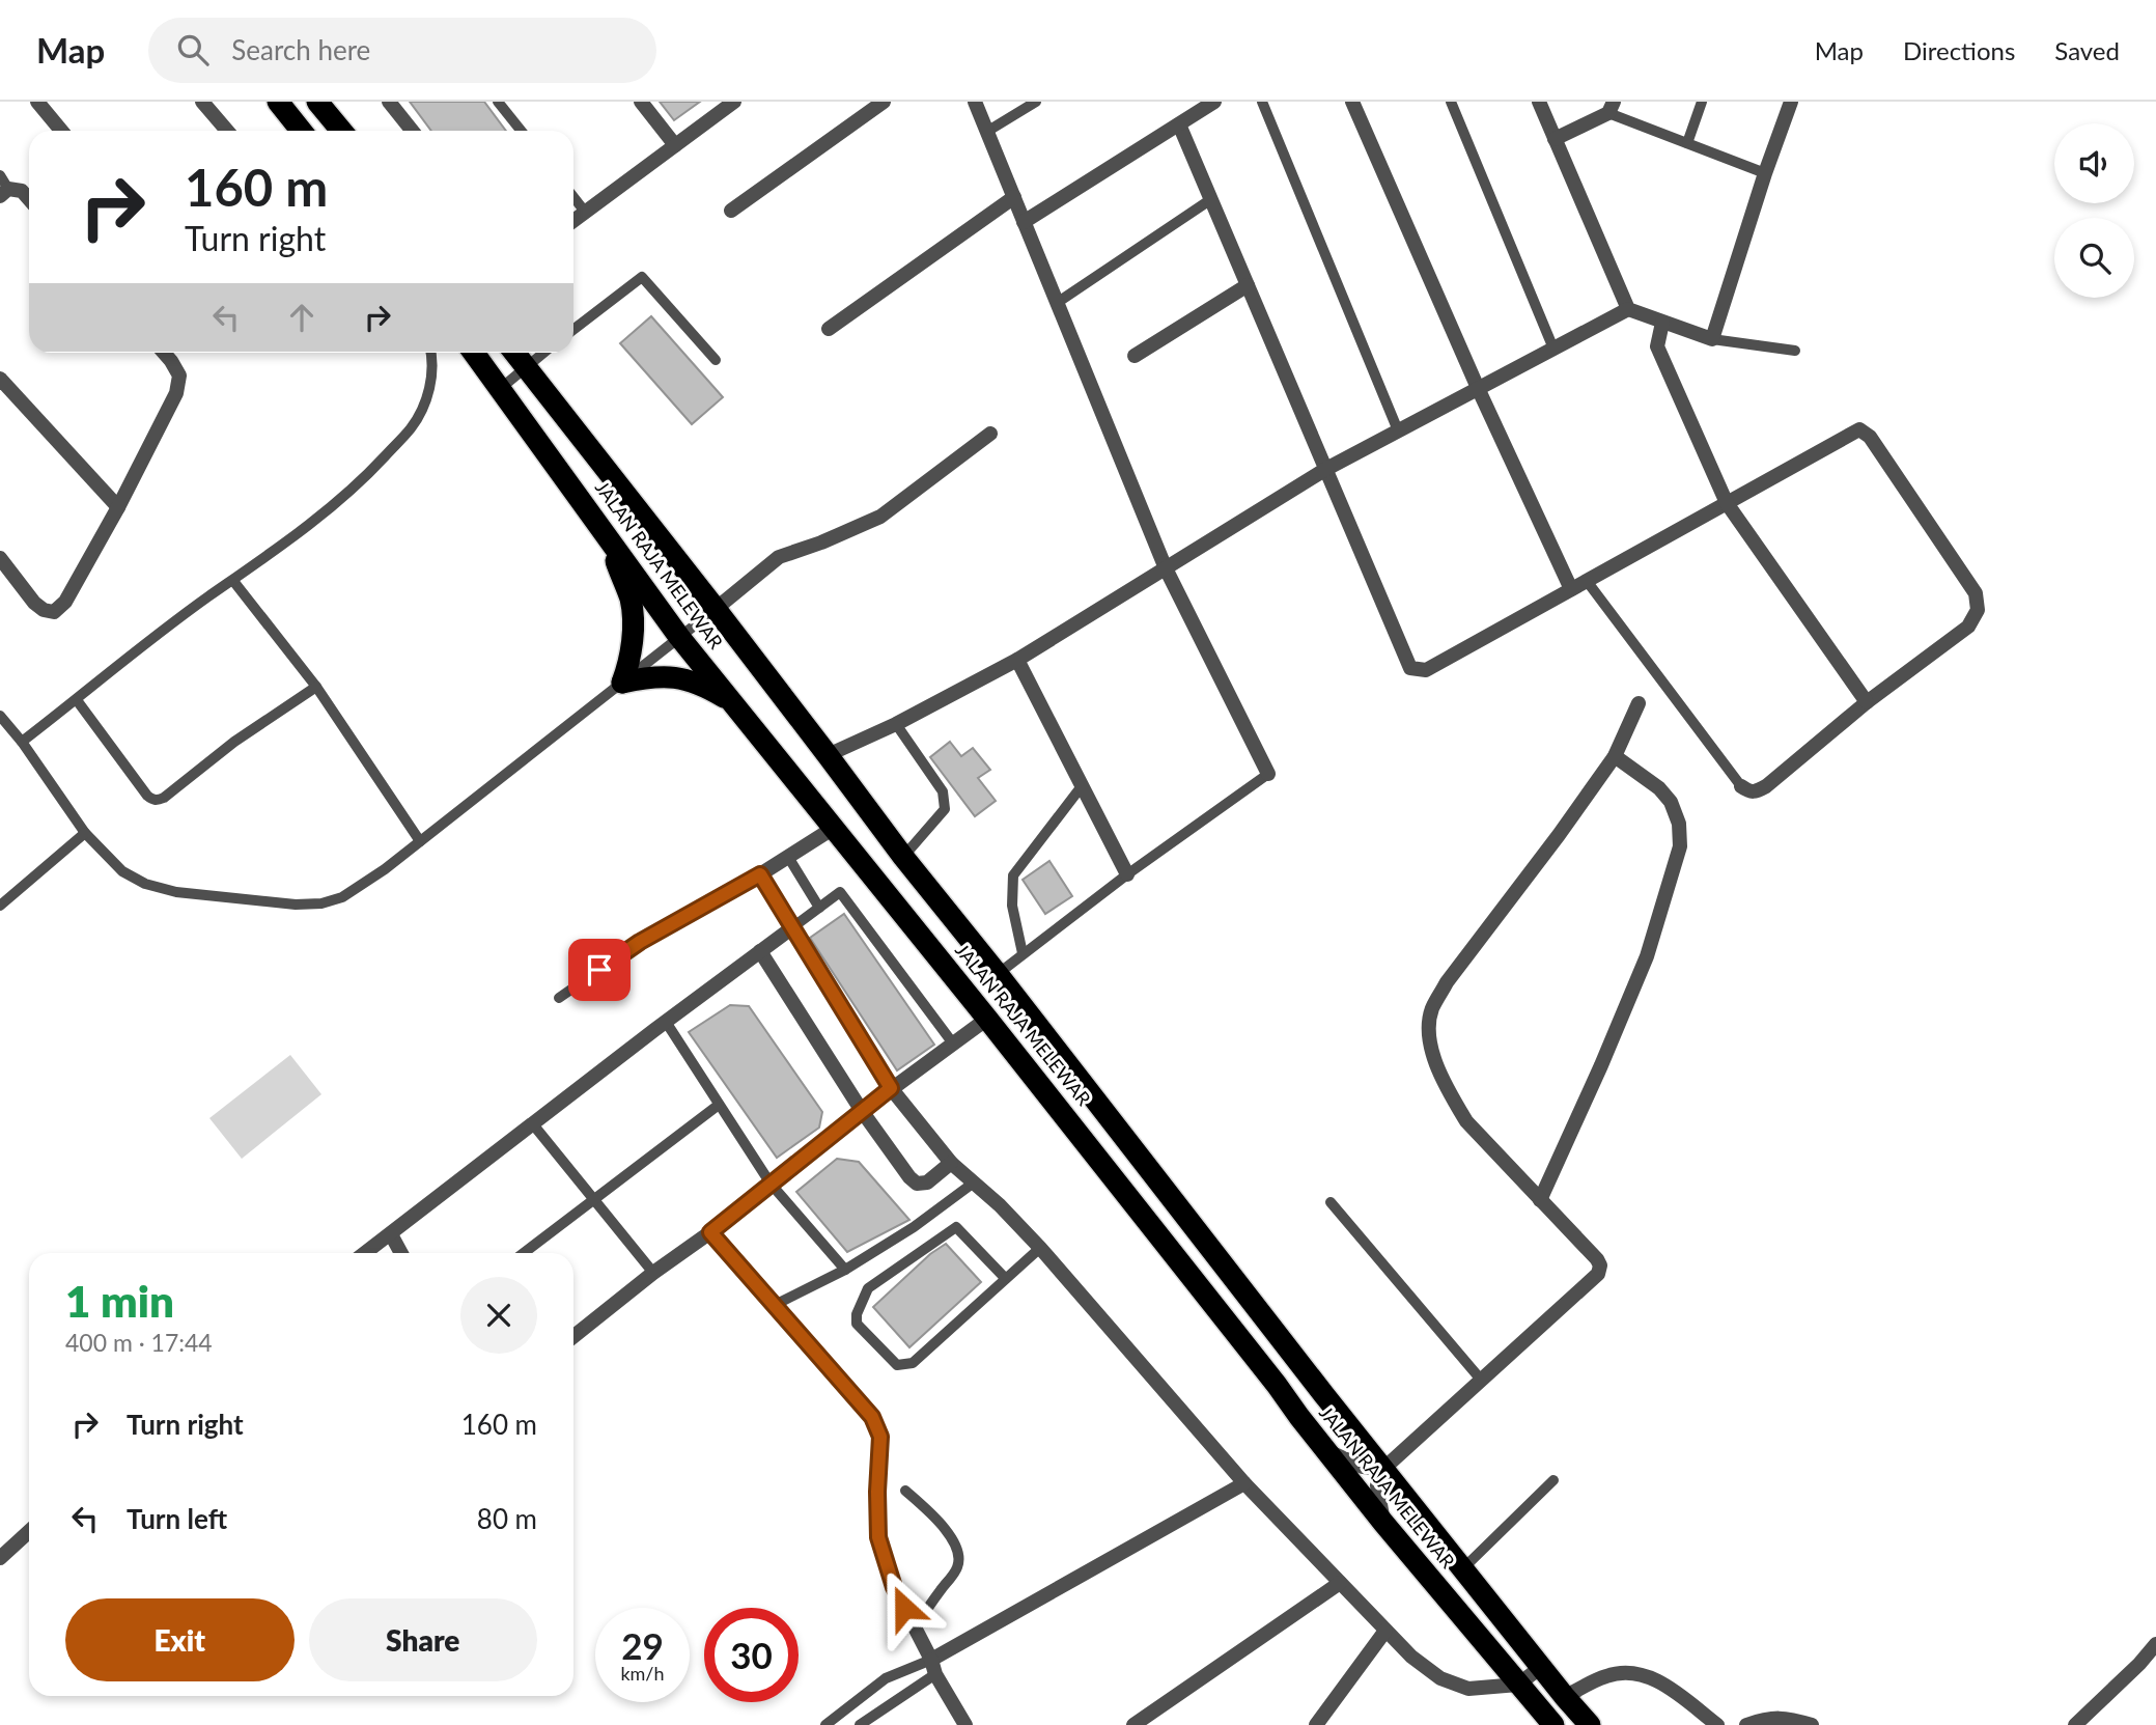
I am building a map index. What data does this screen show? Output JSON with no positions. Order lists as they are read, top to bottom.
{
  "streets": {
    "highway": ["JALAN RAJA MELEWAR"]
  },
  "page": {
    "header": "Map",
    "search": "Search here",
    "nav": ["Map", "Directions", "Saved"],
    "turn": ["160 m", "Turn right"],
    "heading": ["1 min", "400 m · 17:44"],
    "list": [
      {
        "name": "Turn right",
        "value": "160 m"
      },
      {
        "name": "Turn left",
        "value": "80 m"
      }
    ],
    "buttons": ["Exit", "Share"],
    "speed": "29 km/h",
    "limit": "30"
  }
}
